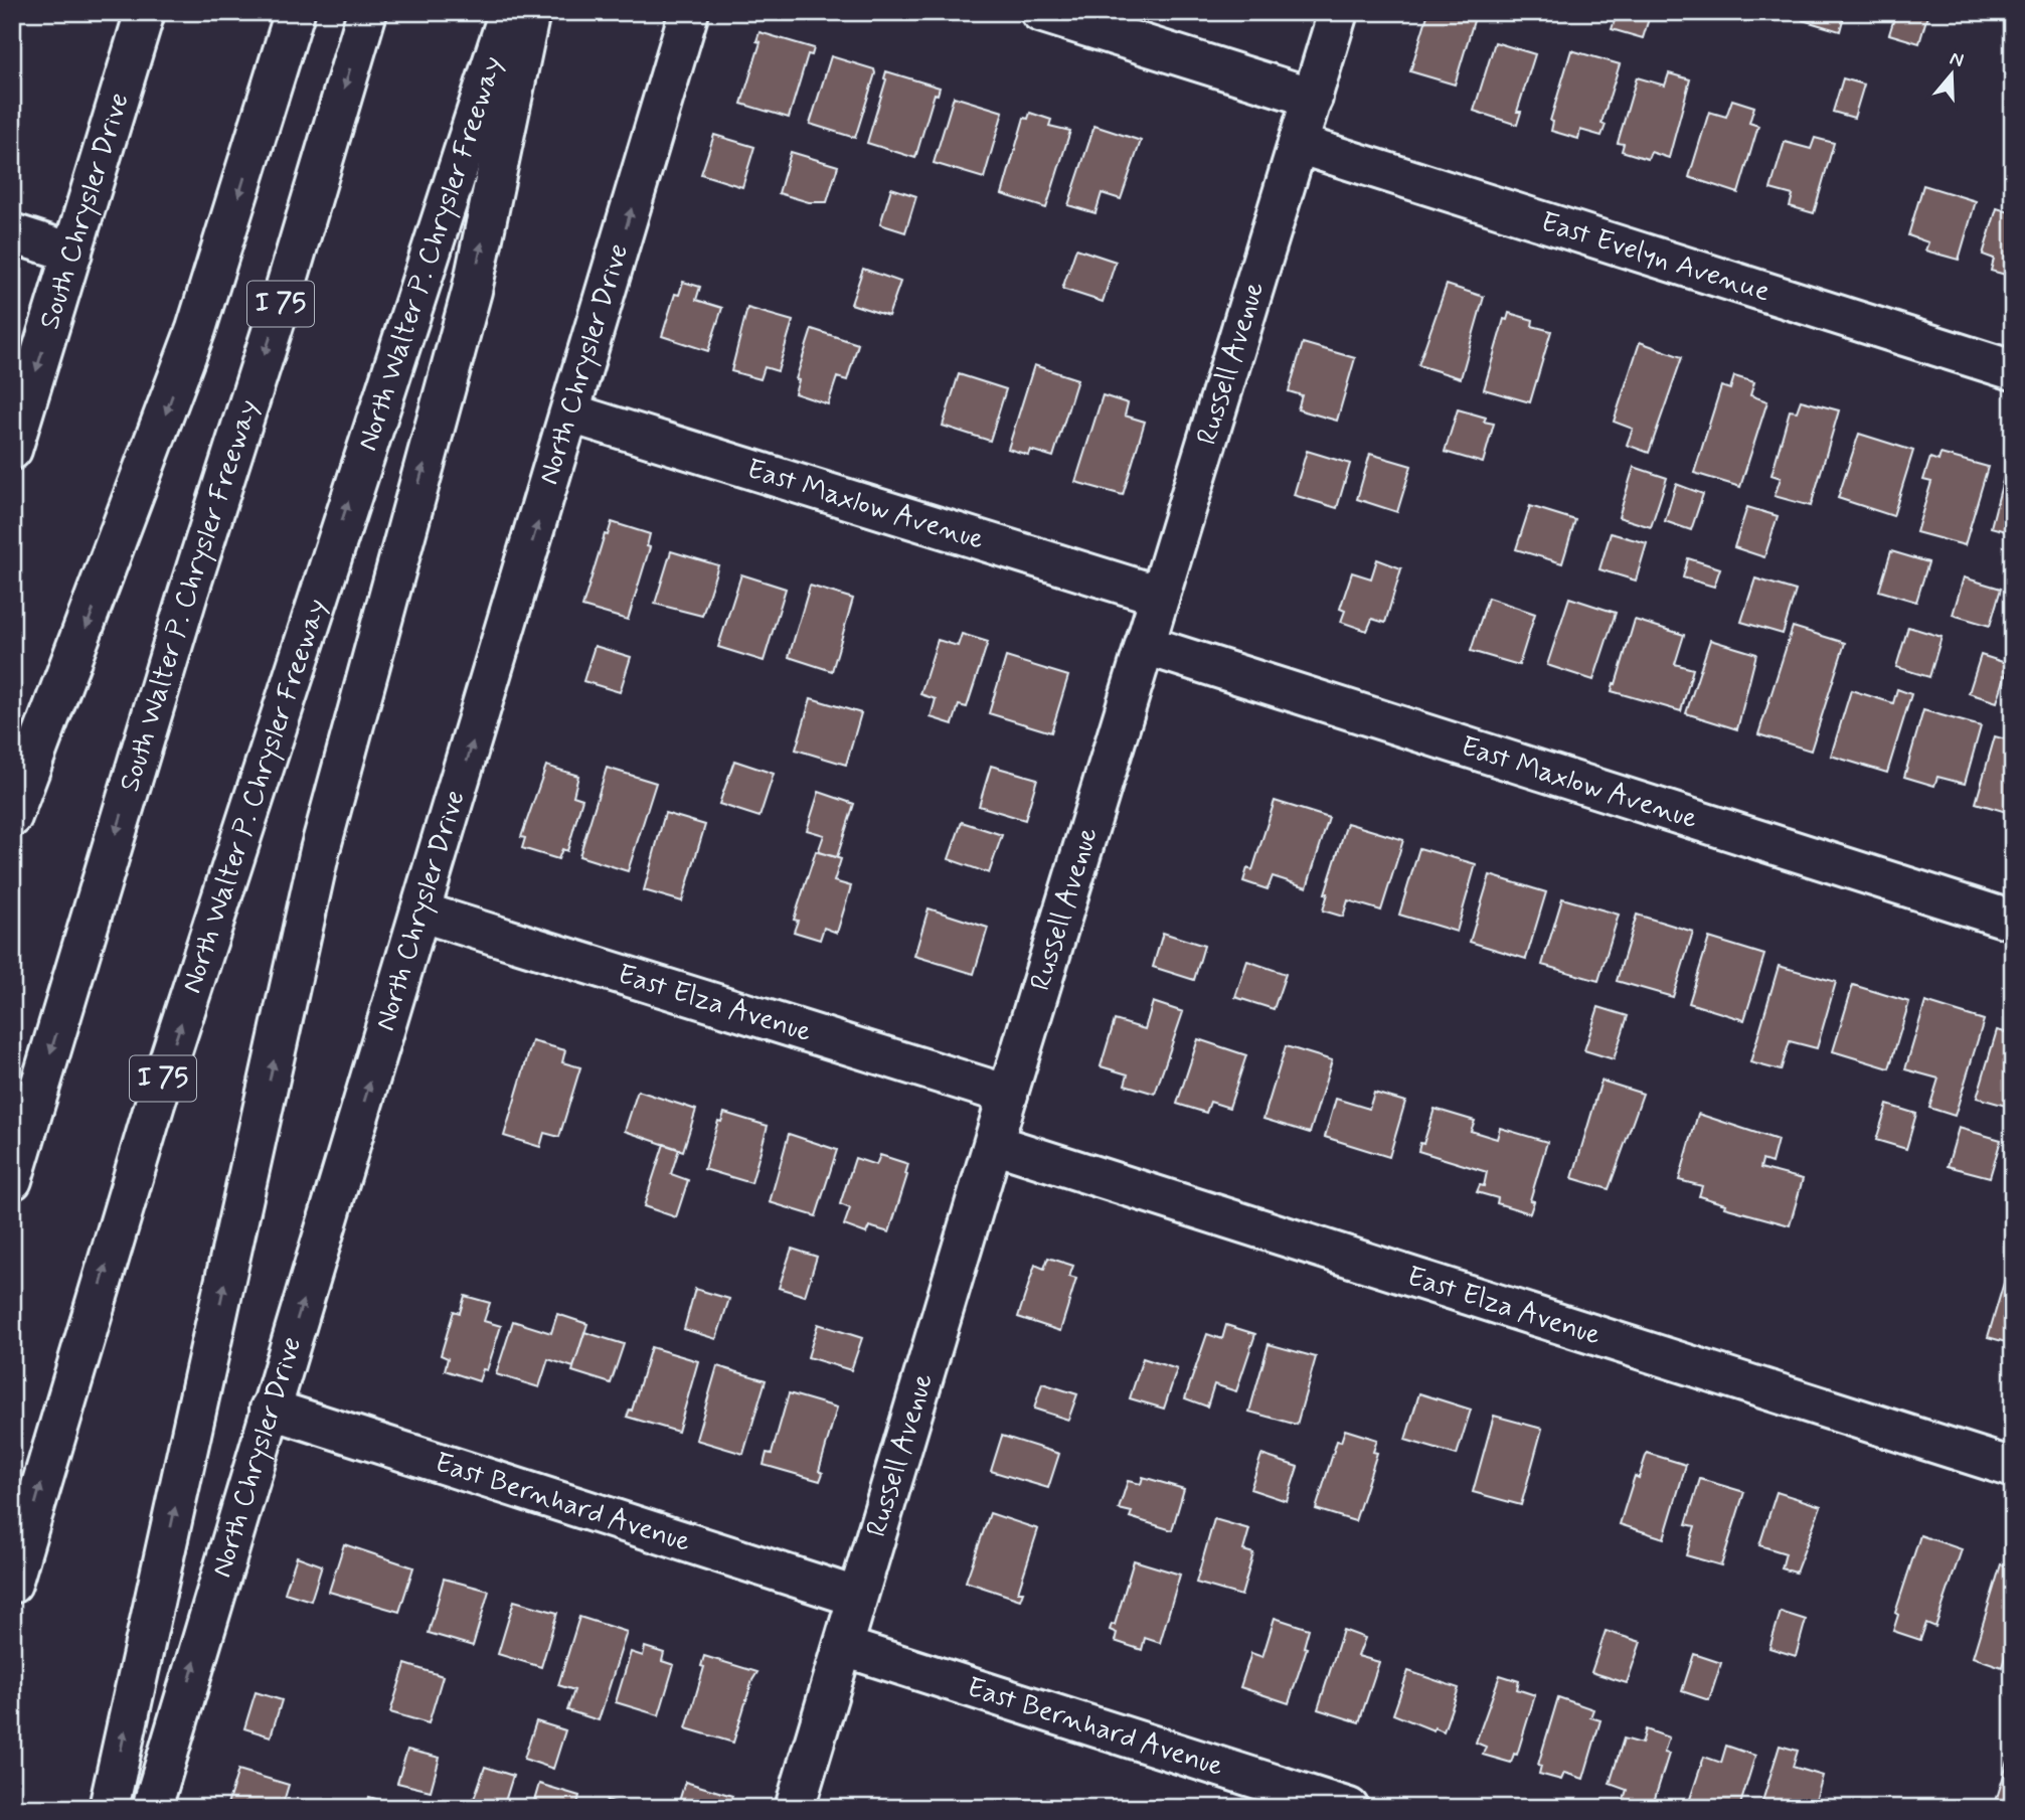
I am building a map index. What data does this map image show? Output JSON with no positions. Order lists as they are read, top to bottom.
{
  "streets": {
    "main road": [
      "South Chrysler Drive",
      "North Walter P. Chrysler Freeway",
      "East Evelyn Avenue",
      "I 75",
      "North Chrysler Drive",
      "Russell Avenue",
      "East Maxlow Avenue",
      "South Walter P. Chrysler Freeway",
      "East Elza Avenue",
      "East Bernhard Avenue"
    ]
  },
  "crossings": [
    ["East Evelyn Avenue", "Russell Avenue"],
    ["North Chrysler Drive", "East Maxlow Avenue"],
    ["North Chrysler Drive", "East Elza Avenue"],
    ["North Chrysler Drive", "East Bernhard Avenue"],
    ["Russell Avenue", "East Maxlow Avenue"],
    ["Russell Avenue", "East Elza Avenue"],
    ["Russell Avenue", "East Bernhard Avenue"]
  ],
  "north": "top"
}
